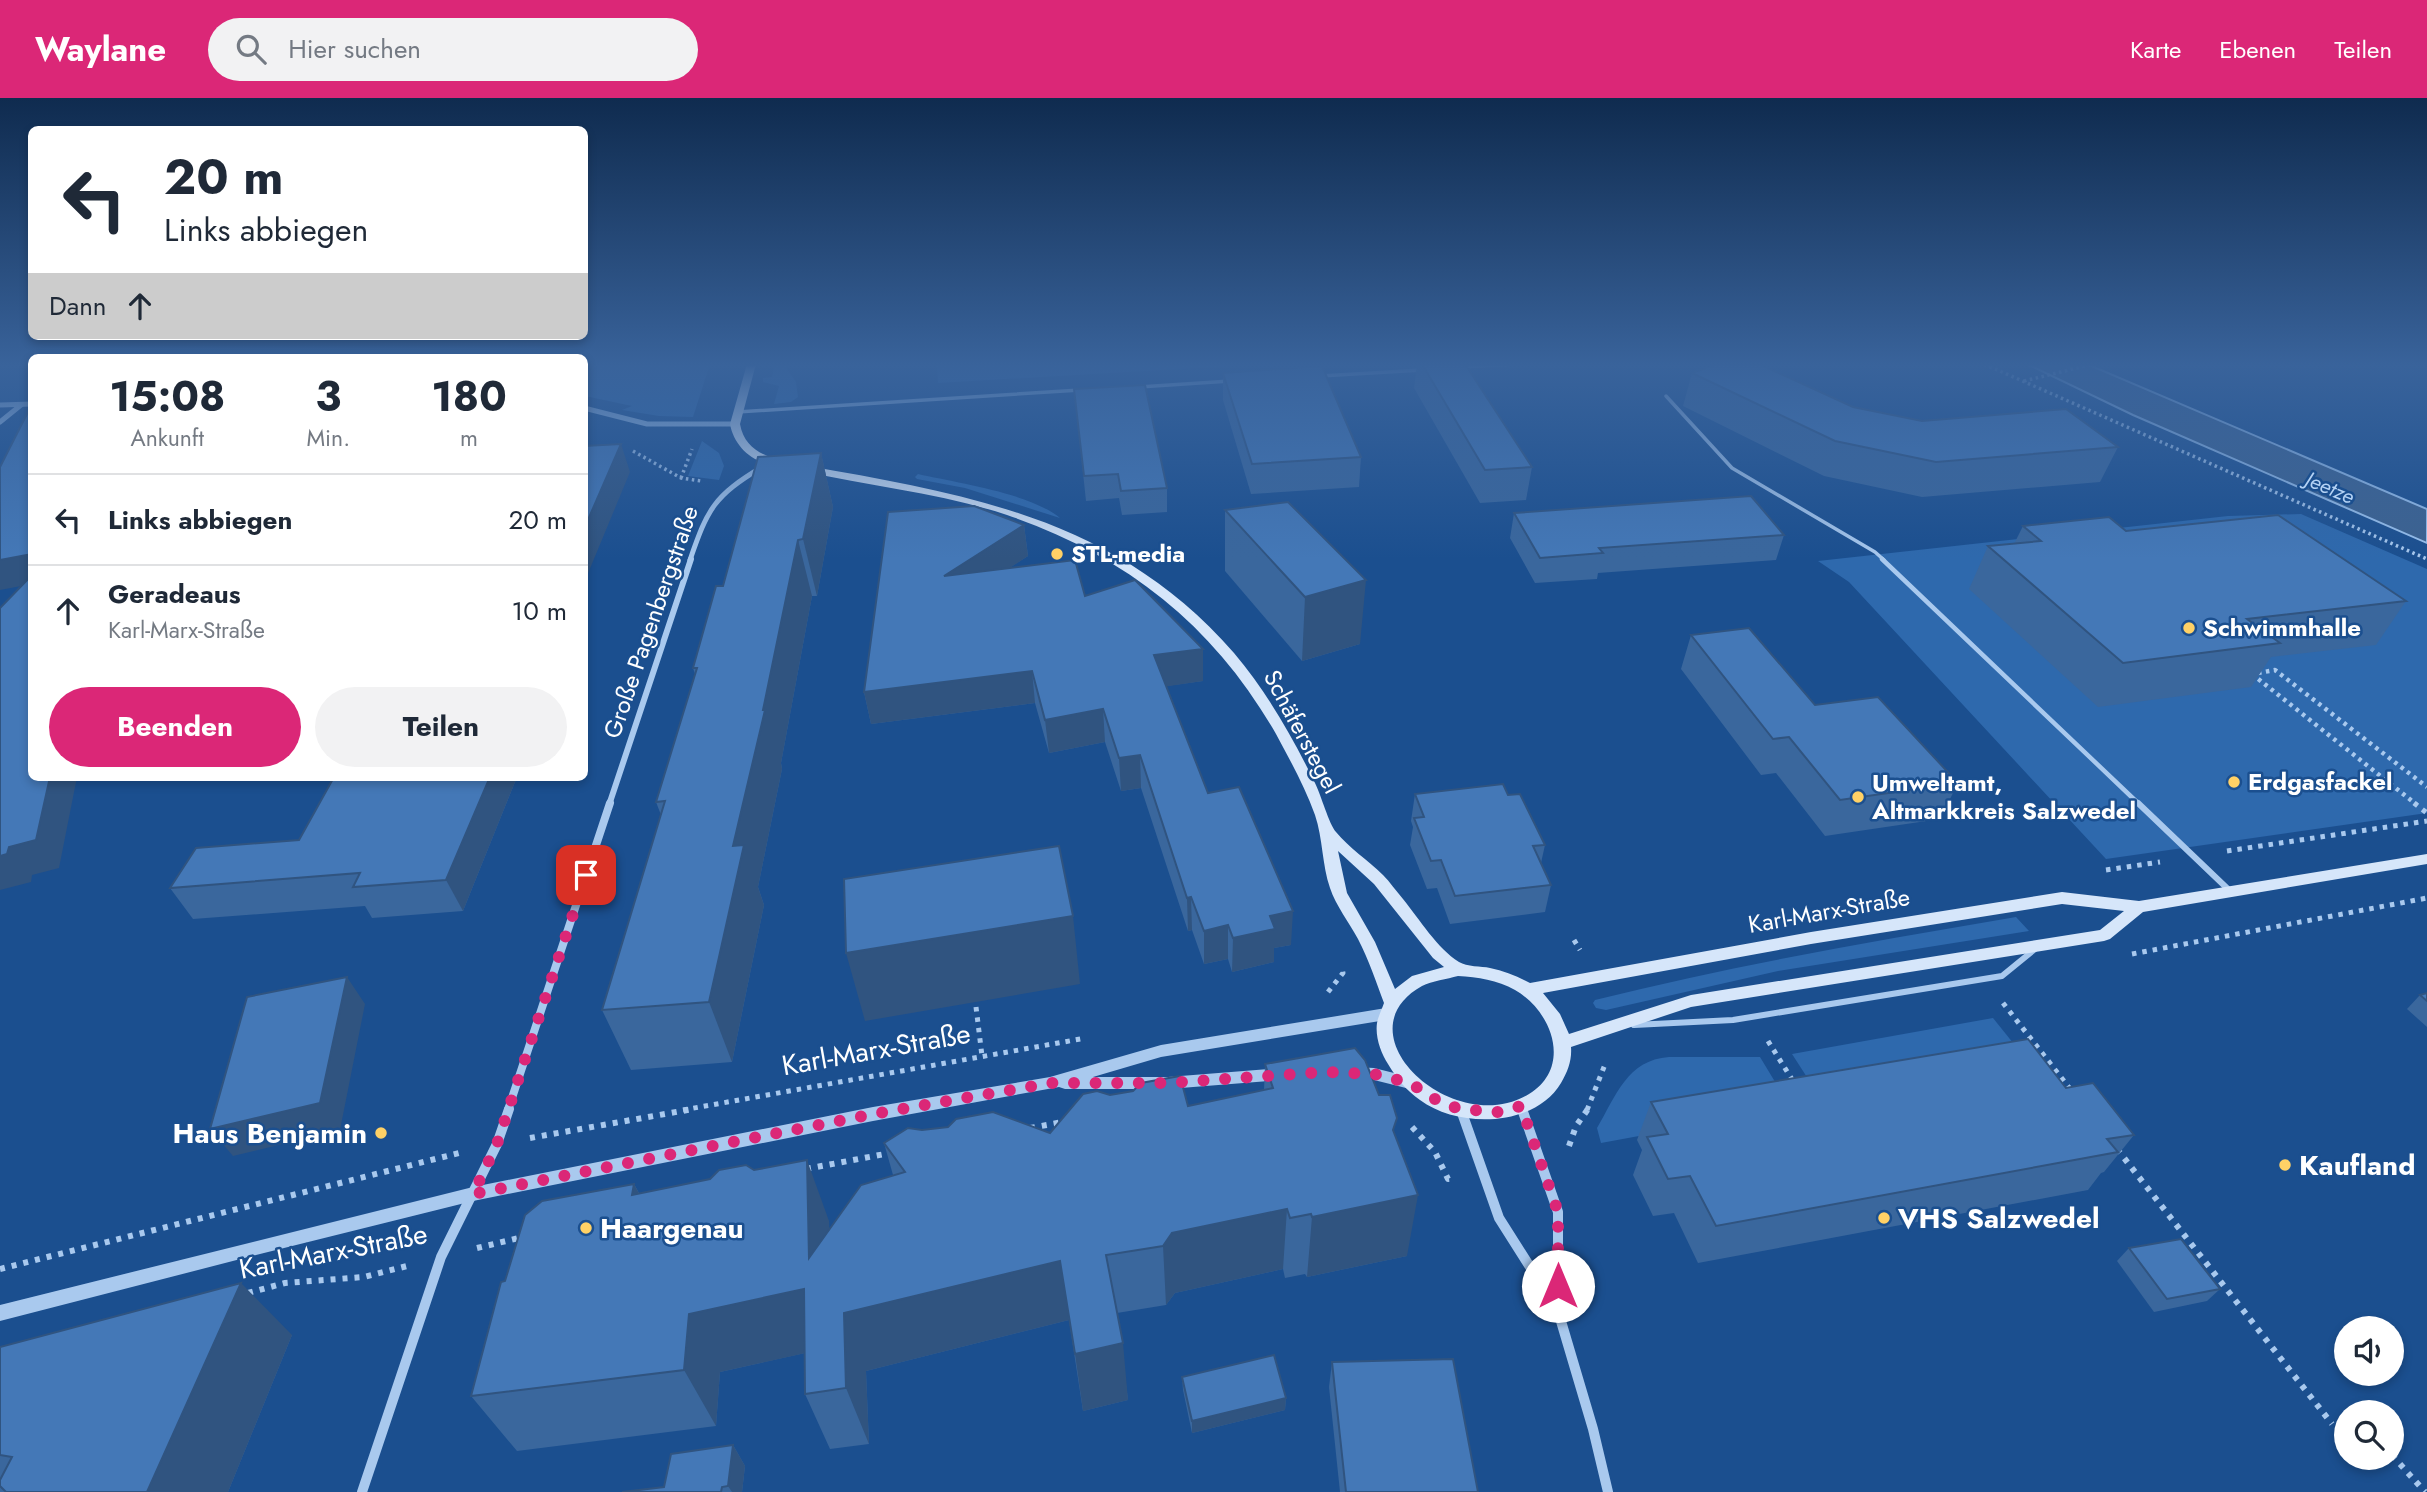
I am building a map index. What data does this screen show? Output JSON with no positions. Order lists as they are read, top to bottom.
{
  "streets": {
    "main road": ["Schäferstegel", "Karl-Marx-Straße"],
    "street": ["Große Pagenbergstraße"]
  },
  "crossings": [
    ["Große Pagenbergstraße", "Schäferstegel"],
    ["Große Pagenbergstraße", "Karl-Marx-Straße"],
    ["Schäferstegel", "Karl-Marx-Straße"]
  ],
  "water": ["Jeetze"],
  "places": [
    "STL-media",
    "Schwimmhalle",
    "Erdgasfackel",
    "Umweltamt, Altmarkkreis Salzwedel",
    "Haus Benjamin",
    "Kaufland",
    "VHS Salzwedel",
    "Haargenau"
  ],
  "page": {
    "header": "Waylane",
    "search": "Hier suchen",
    "nav": ["Karte", "Ebenen", "Teilen"],
    "turn": ["20 m", "Links abbiegen"],
    "then": "Dann",
    "eta": [
      "15:08",
      "Ankunft",
      "3",
      "Min.",
      "180",
      "m"
    ],
    "list": [
      {
        "name": "Links abbiegen",
        "value": "20 m"
      },
      {
        "name": "Geradeaus",
        "note": "Karl-Marx-Straße",
        "value": "10 m"
      }
    ],
    "buttons": ["Beenden", "Teilen"]
  }
}
